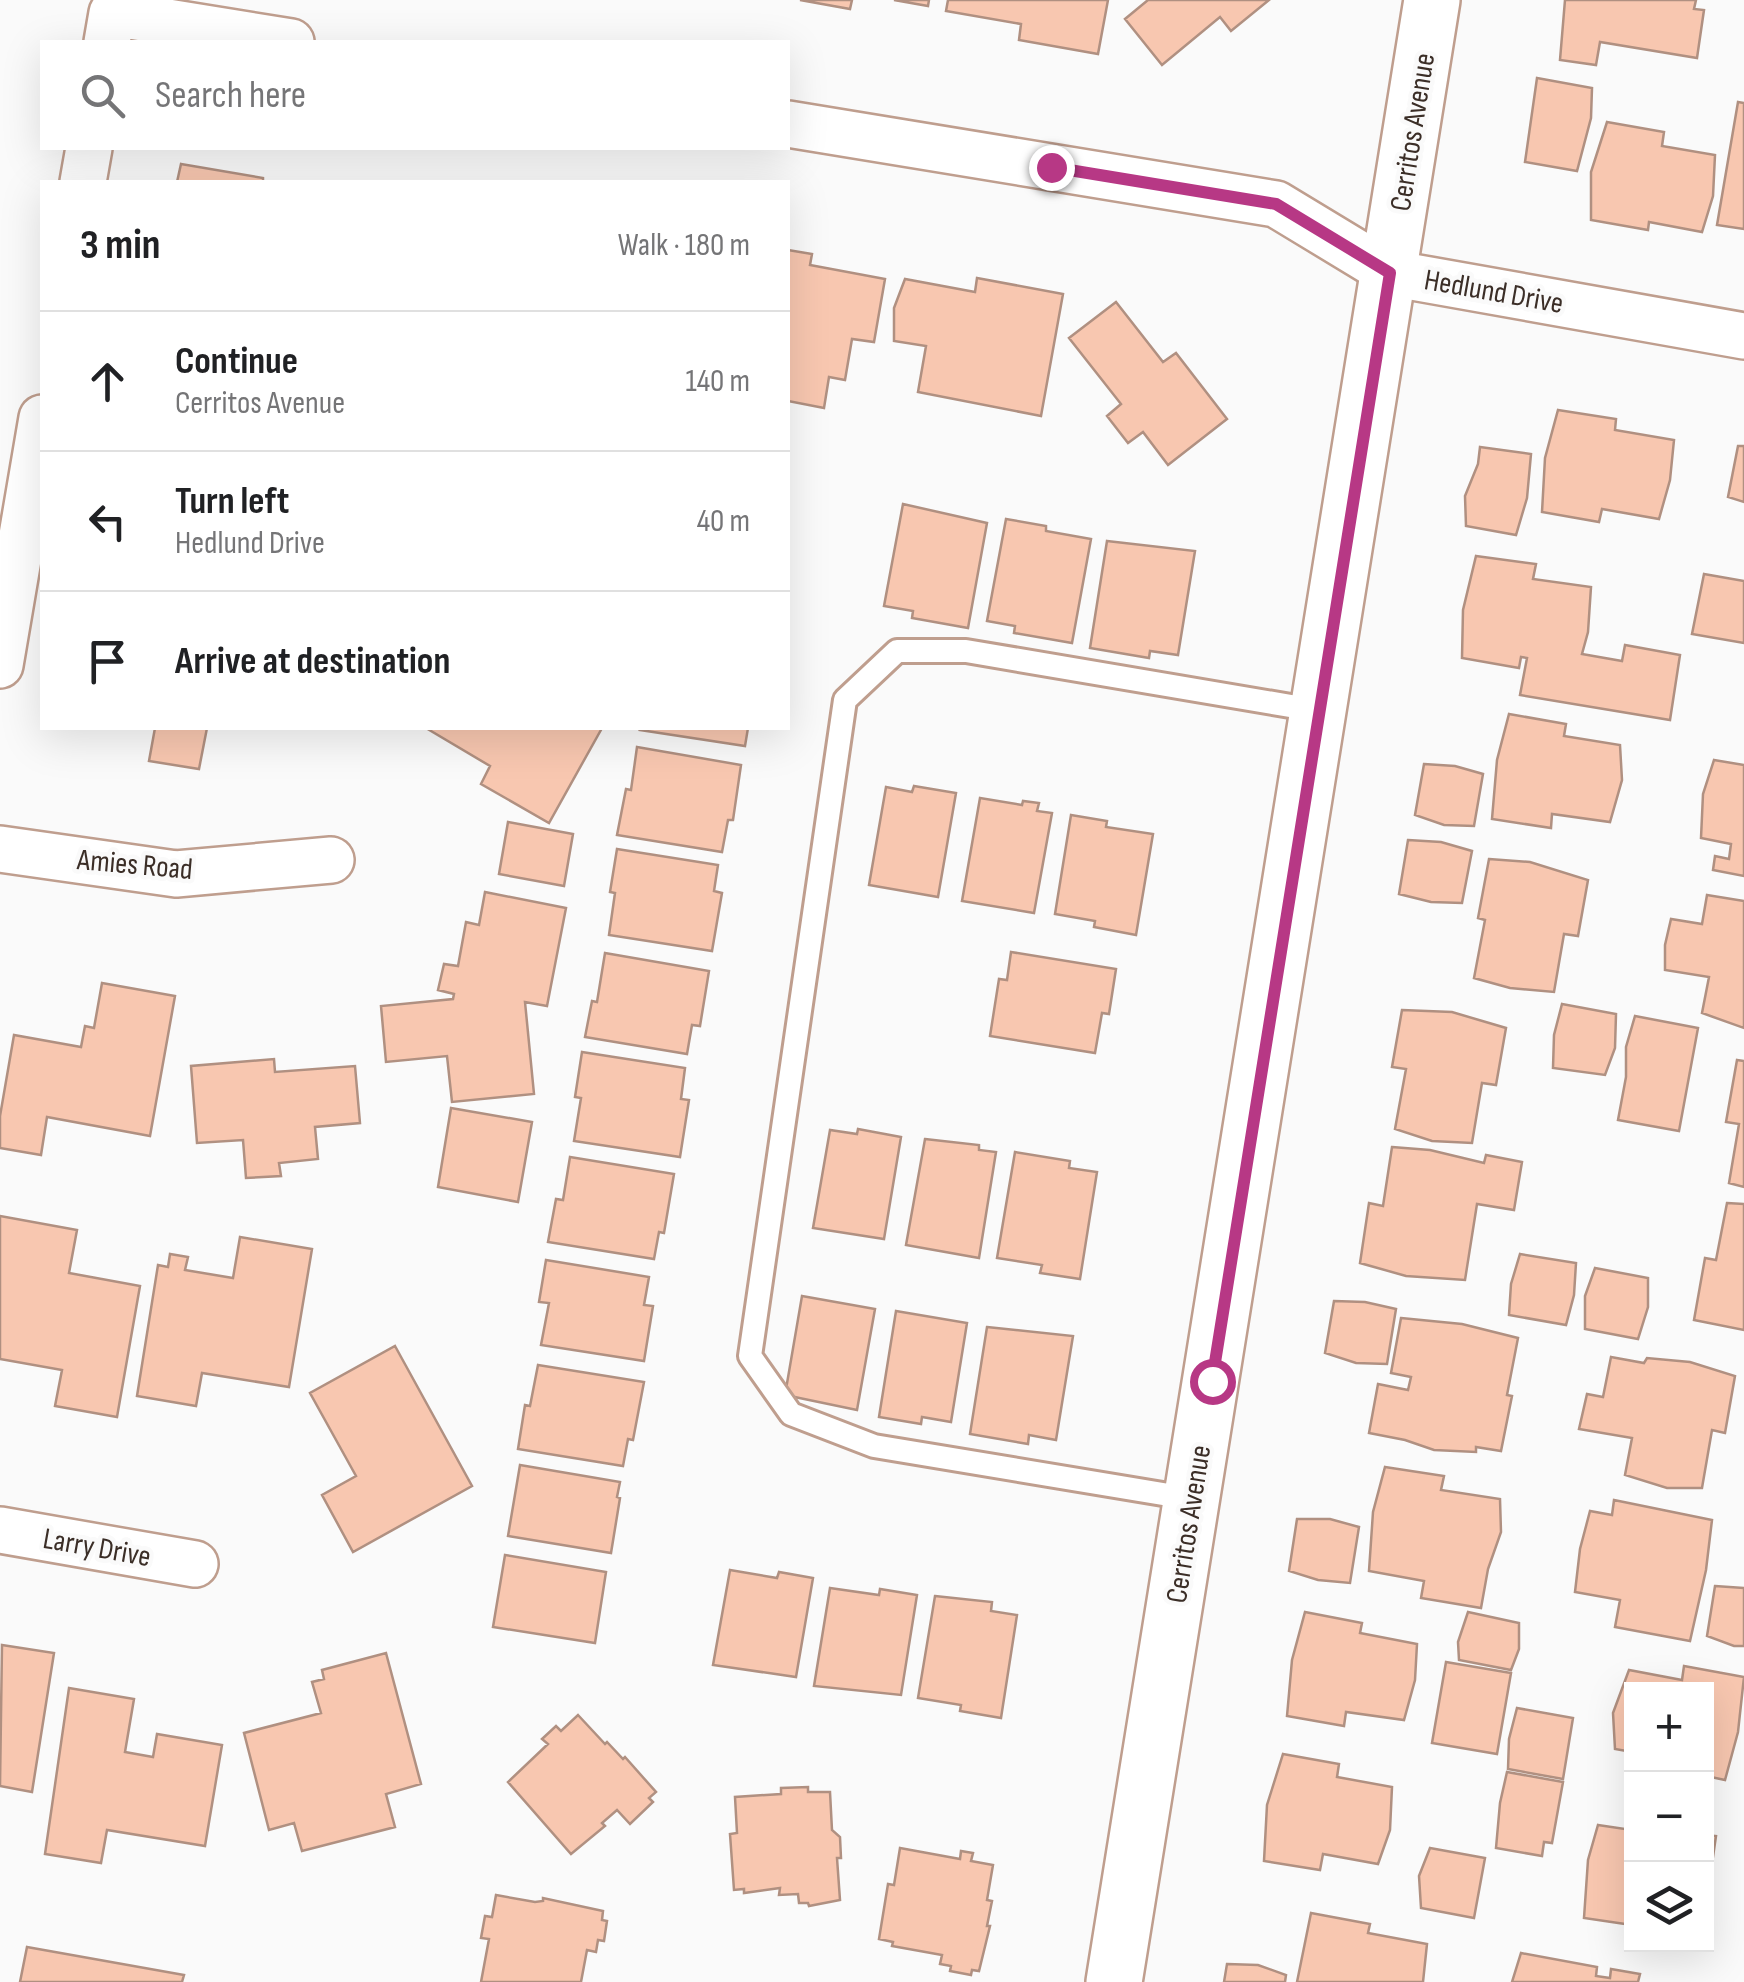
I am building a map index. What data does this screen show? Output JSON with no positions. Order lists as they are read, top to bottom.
{
  "streets": {
    "street": [
      "Cerritos Avenue",
      "Hedlund Drive",
      "Amies Road",
      "Larry Drive"
    ]
  },
  "crossings": [
    ["Cerritos Avenue", "Hedlund Drive"]
  ],
  "page": {
    "search": "Search here",
    "heading": ["3 min", "Walk · 180 m"],
    "list": [
      ["Continue", "Cerritos Avenue", "140 m"],
      ["Turn left", "Hedlund Drive", "40 m"],
      "Arrive at destination"
    ],
    "map_buttons": ["+", "−"]
  }
}
